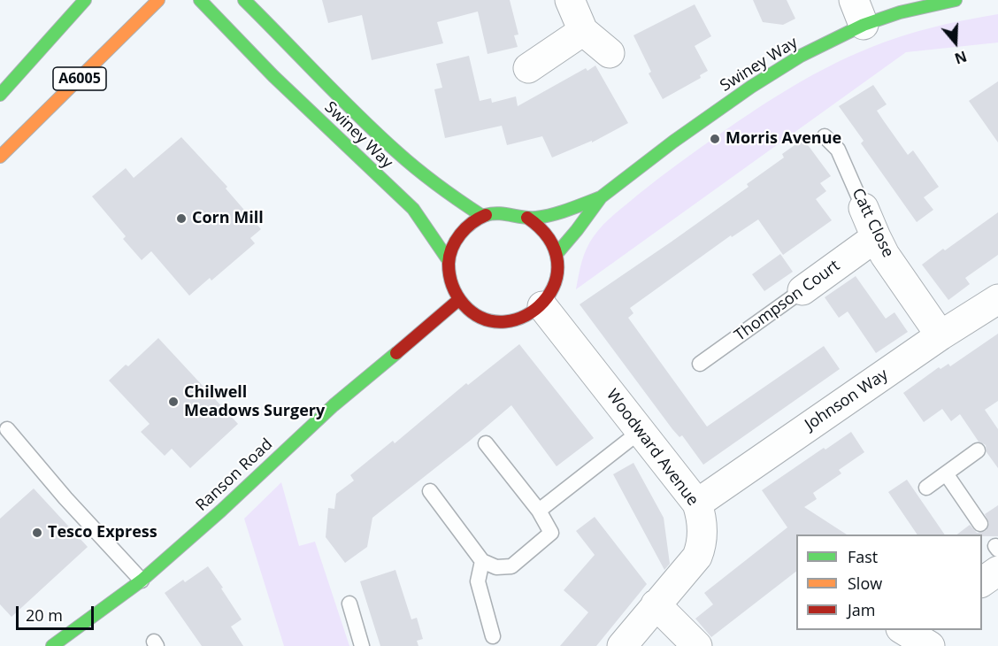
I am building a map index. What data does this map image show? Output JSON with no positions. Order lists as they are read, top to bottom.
{
  "streets": {
    "street": [
      "Swiney Way",
      "A6005",
      "Catt Close",
      "Thompson Court",
      "Johnson Way",
      "Woodward Avenue",
      "Ranson Road"
    ]
  },
  "crossings": [
    ["Swiney Way", "Woodward Avenue"],
    ["Swiney Way", "Ranson Road"],
    ["Catt Close", "Thompson Court"],
    ["Catt Close", "Johnson Way"],
    ["Johnson Way", "Woodward Avenue"],
    ["Woodward Avenue", "Ranson Road"]
  ],
  "places": [
    "Morris Avenue",
    "Corn Mill",
    "Chilwell Meadows Surgery",
    "Tesco Express"
  ],
  "legend": ["Fast", "Slow", "Jam"],
  "scale_bar": "20 m",
  "north": "bottom"
}
